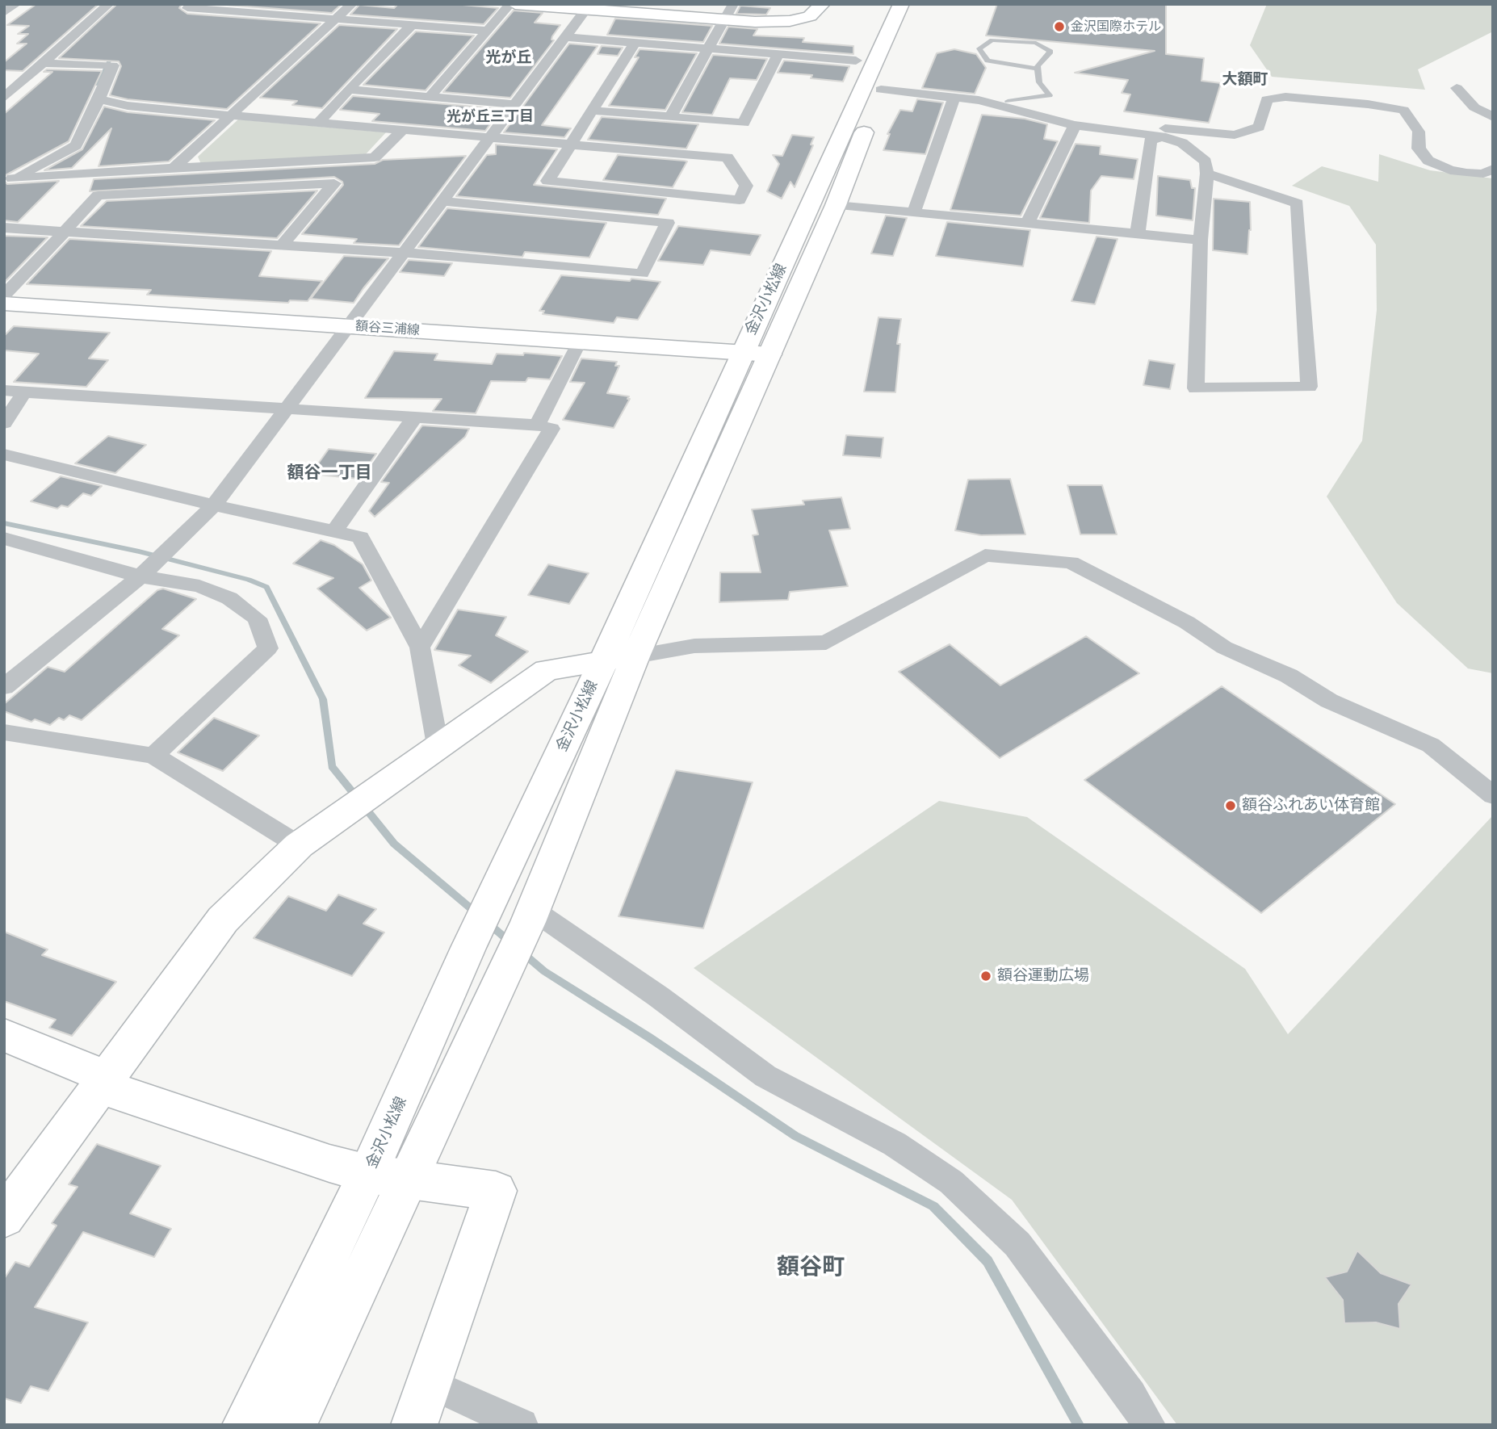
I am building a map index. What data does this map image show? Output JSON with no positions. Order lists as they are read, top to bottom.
{
  "streets": {
    "main road": ["金沢小松線", "額谷三浦線"]
  },
  "crossings": [
    ["金沢小松線", "額谷三浦線"]
  ],
  "districts": [
    "光が丘",
    "大額町",
    "光が丘三丁目",
    "額谷一丁目",
    "額谷町"
  ],
  "places": ["金沢国際ホテル", "額谷ふれあい体育館", "額谷運動広場"]
}
